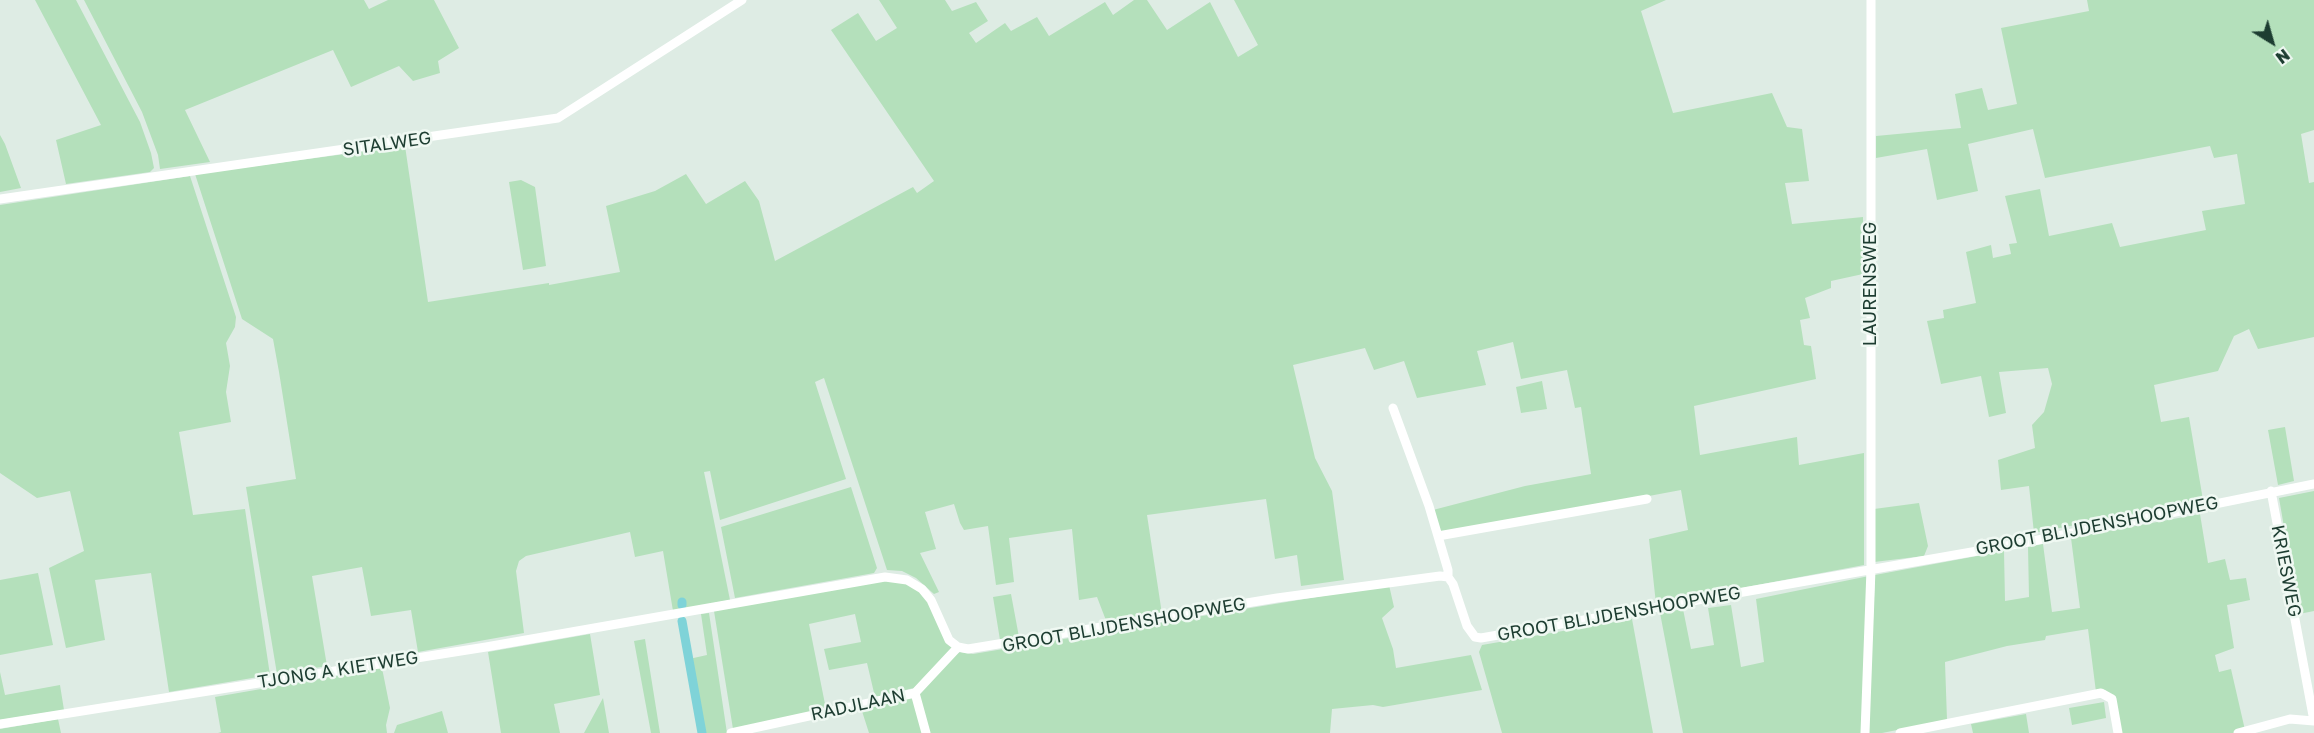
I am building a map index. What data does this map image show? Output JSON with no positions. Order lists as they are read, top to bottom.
{
  "streets": {
    "street": [
      "SITALWEG",
      "LAURENSWEG",
      "GROOT BLIJDENSHOOPWEG",
      "KRIESWEG",
      "TJONG A KIETWEG",
      "RADJLAAN"
    ]
  },
  "crossings": [
    ["LAURENSWEG", "GROOT BLIJDENSHOOPWEG"],
    ["GROOT BLIJDENSHOOPWEG", "KRIESWEG"],
    ["GROOT BLIJDENSHOOPWEG", "TJONG A KIETWEG"]
  ],
  "north": "bottom right"
}
